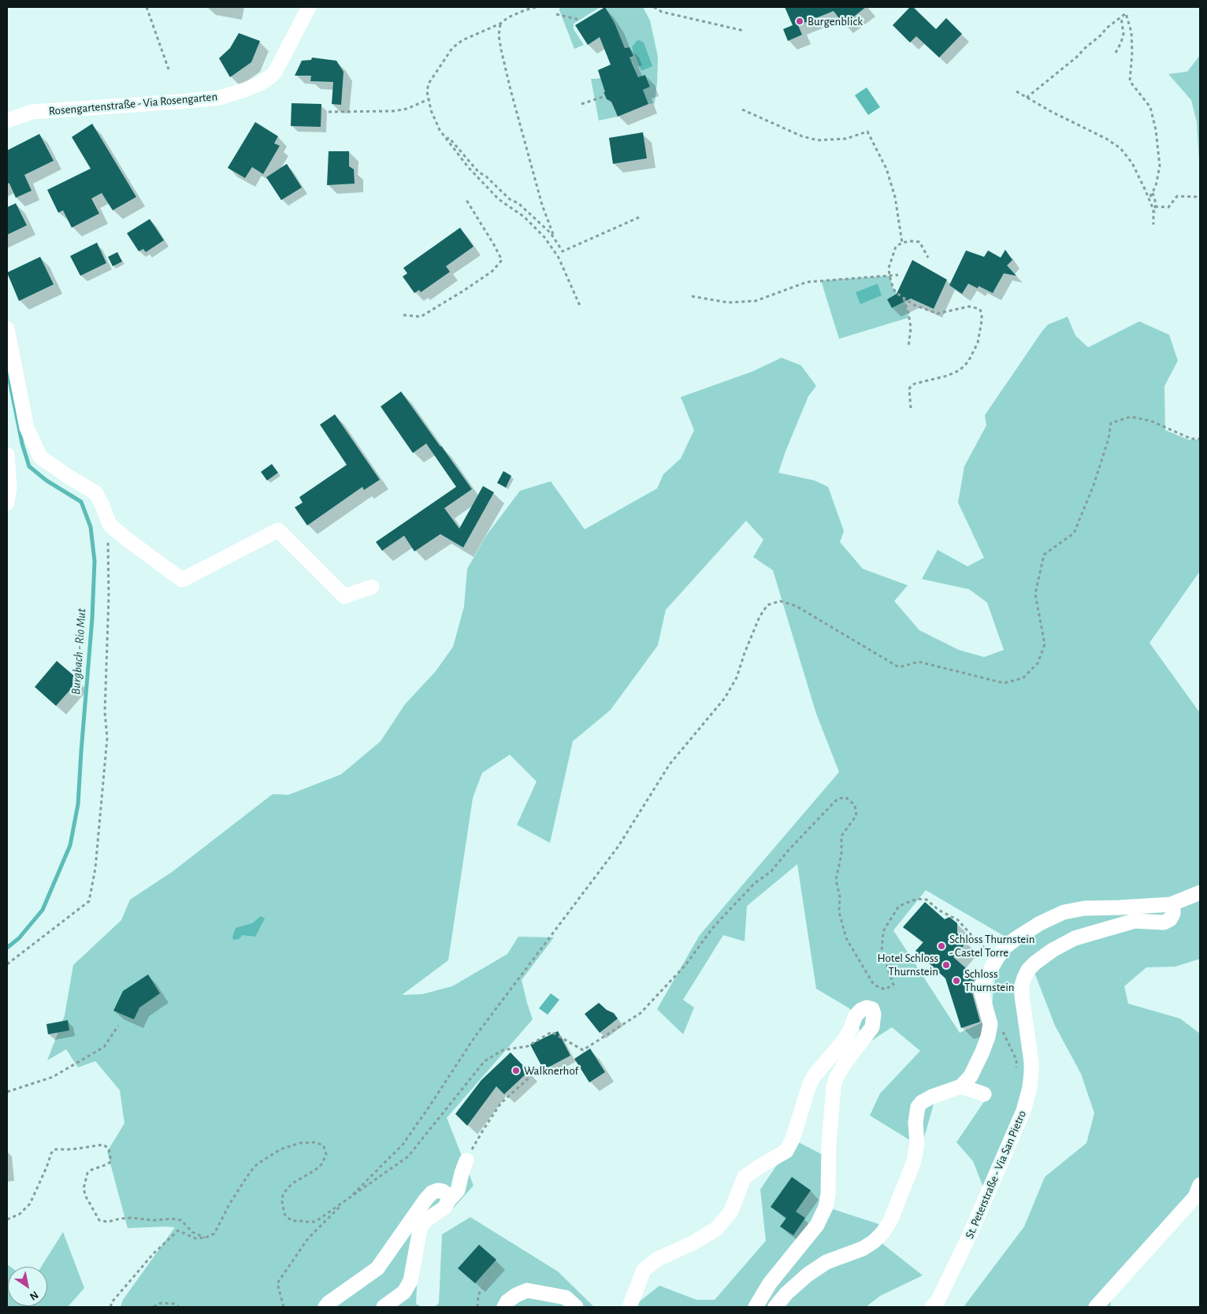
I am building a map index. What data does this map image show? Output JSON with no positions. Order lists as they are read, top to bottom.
{
  "streets": {
    "street": ["Rosengartenstraße - Via Rosengarten", "St. Peterstraße - Via San Pietro"]
  },
  "water": ["Burgbach - Rio Mut"],
  "places": [
    "Burgenblick",
    "Schloss Thurnstein - Castel Torre",
    "Hotel Schloss Thurnstein",
    "Schloss Thurnstein",
    "Walknerhof"
  ],
  "north": "bottom right"
}
